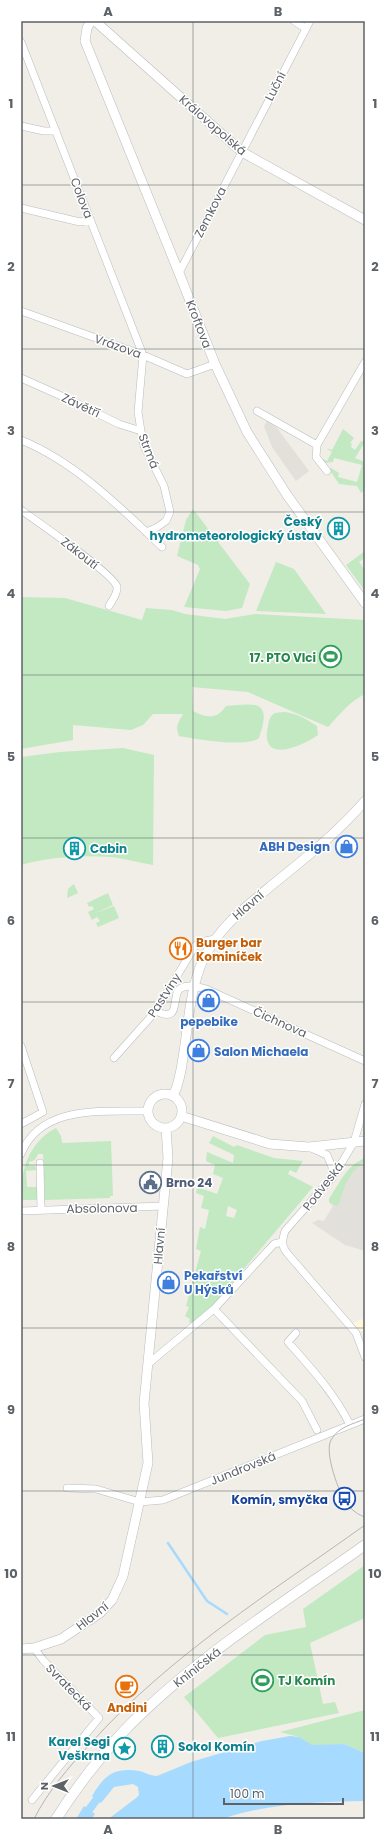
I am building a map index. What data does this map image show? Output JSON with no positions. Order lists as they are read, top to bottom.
{
  "streets": {
    "main road": ["Kníničská"],
    "street": [
      "Luční",
      "Královopolská",
      "Colova",
      "Zemkova",
      "Kroftova",
      "Vrázova",
      "Závětří",
      "Strmá",
      "Zákoutí",
      "Hlavní",
      "Pastviny",
      "Čichnova",
      "Podveská",
      "Absolonova",
      "Jundrovská",
      "Svratecká"
    ]
  },
  "crossings": [
    ["Luční", "Královopolská"],
    ["Luční", "Zemkova"],
    ["Královopolská", "Zemkova"],
    ["Colova", "Vrázova"],
    ["Colova", "Strmá"],
    ["Zemkova", "Kroftova"],
    ["Kroftova", "Vrázova"],
    ["Vrázova", "Strmá"],
    ["Závětří", "Strmá"],
    ["Hlavní", "Pastviny"],
    ["Hlavní", "Čichnova"],
    ["Hlavní", "Podveská"],
    ["Hlavní", "Absolonova"],
    ["Hlavní", "Jundrovská"],
    ["Hlavní", "Svratecká"]
  ],
  "places": {
    "building": ["Český hydrometeorologický ústav", "Cabin", "Sokol Komín"],
    "sports": ["17. PTO Vlci", "TJ Komín"],
    "shop": [
      "ABH Design",
      "pepebike",
      "Salon Michaela",
      "Pekařství U Hýsků"
    ],
    "restaurant": ["Burger bar Kominíček"],
    "public building": ["Brno 24"],
    "bus stop": ["Komín, smyčka"],
    "cafe": ["Andini"],
    "place": ["Karel Segi Veškrna"]
  },
  "scale_bar": "100 m",
  "north": "left",
  "grid": {
    "columns": ["A", "B"],
    "rows": [
      "1",
      "2",
      "3",
      "4",
      "5",
      "6",
      "7",
      "8",
      "9",
      "10",
      "11"
    ]
  }
}
